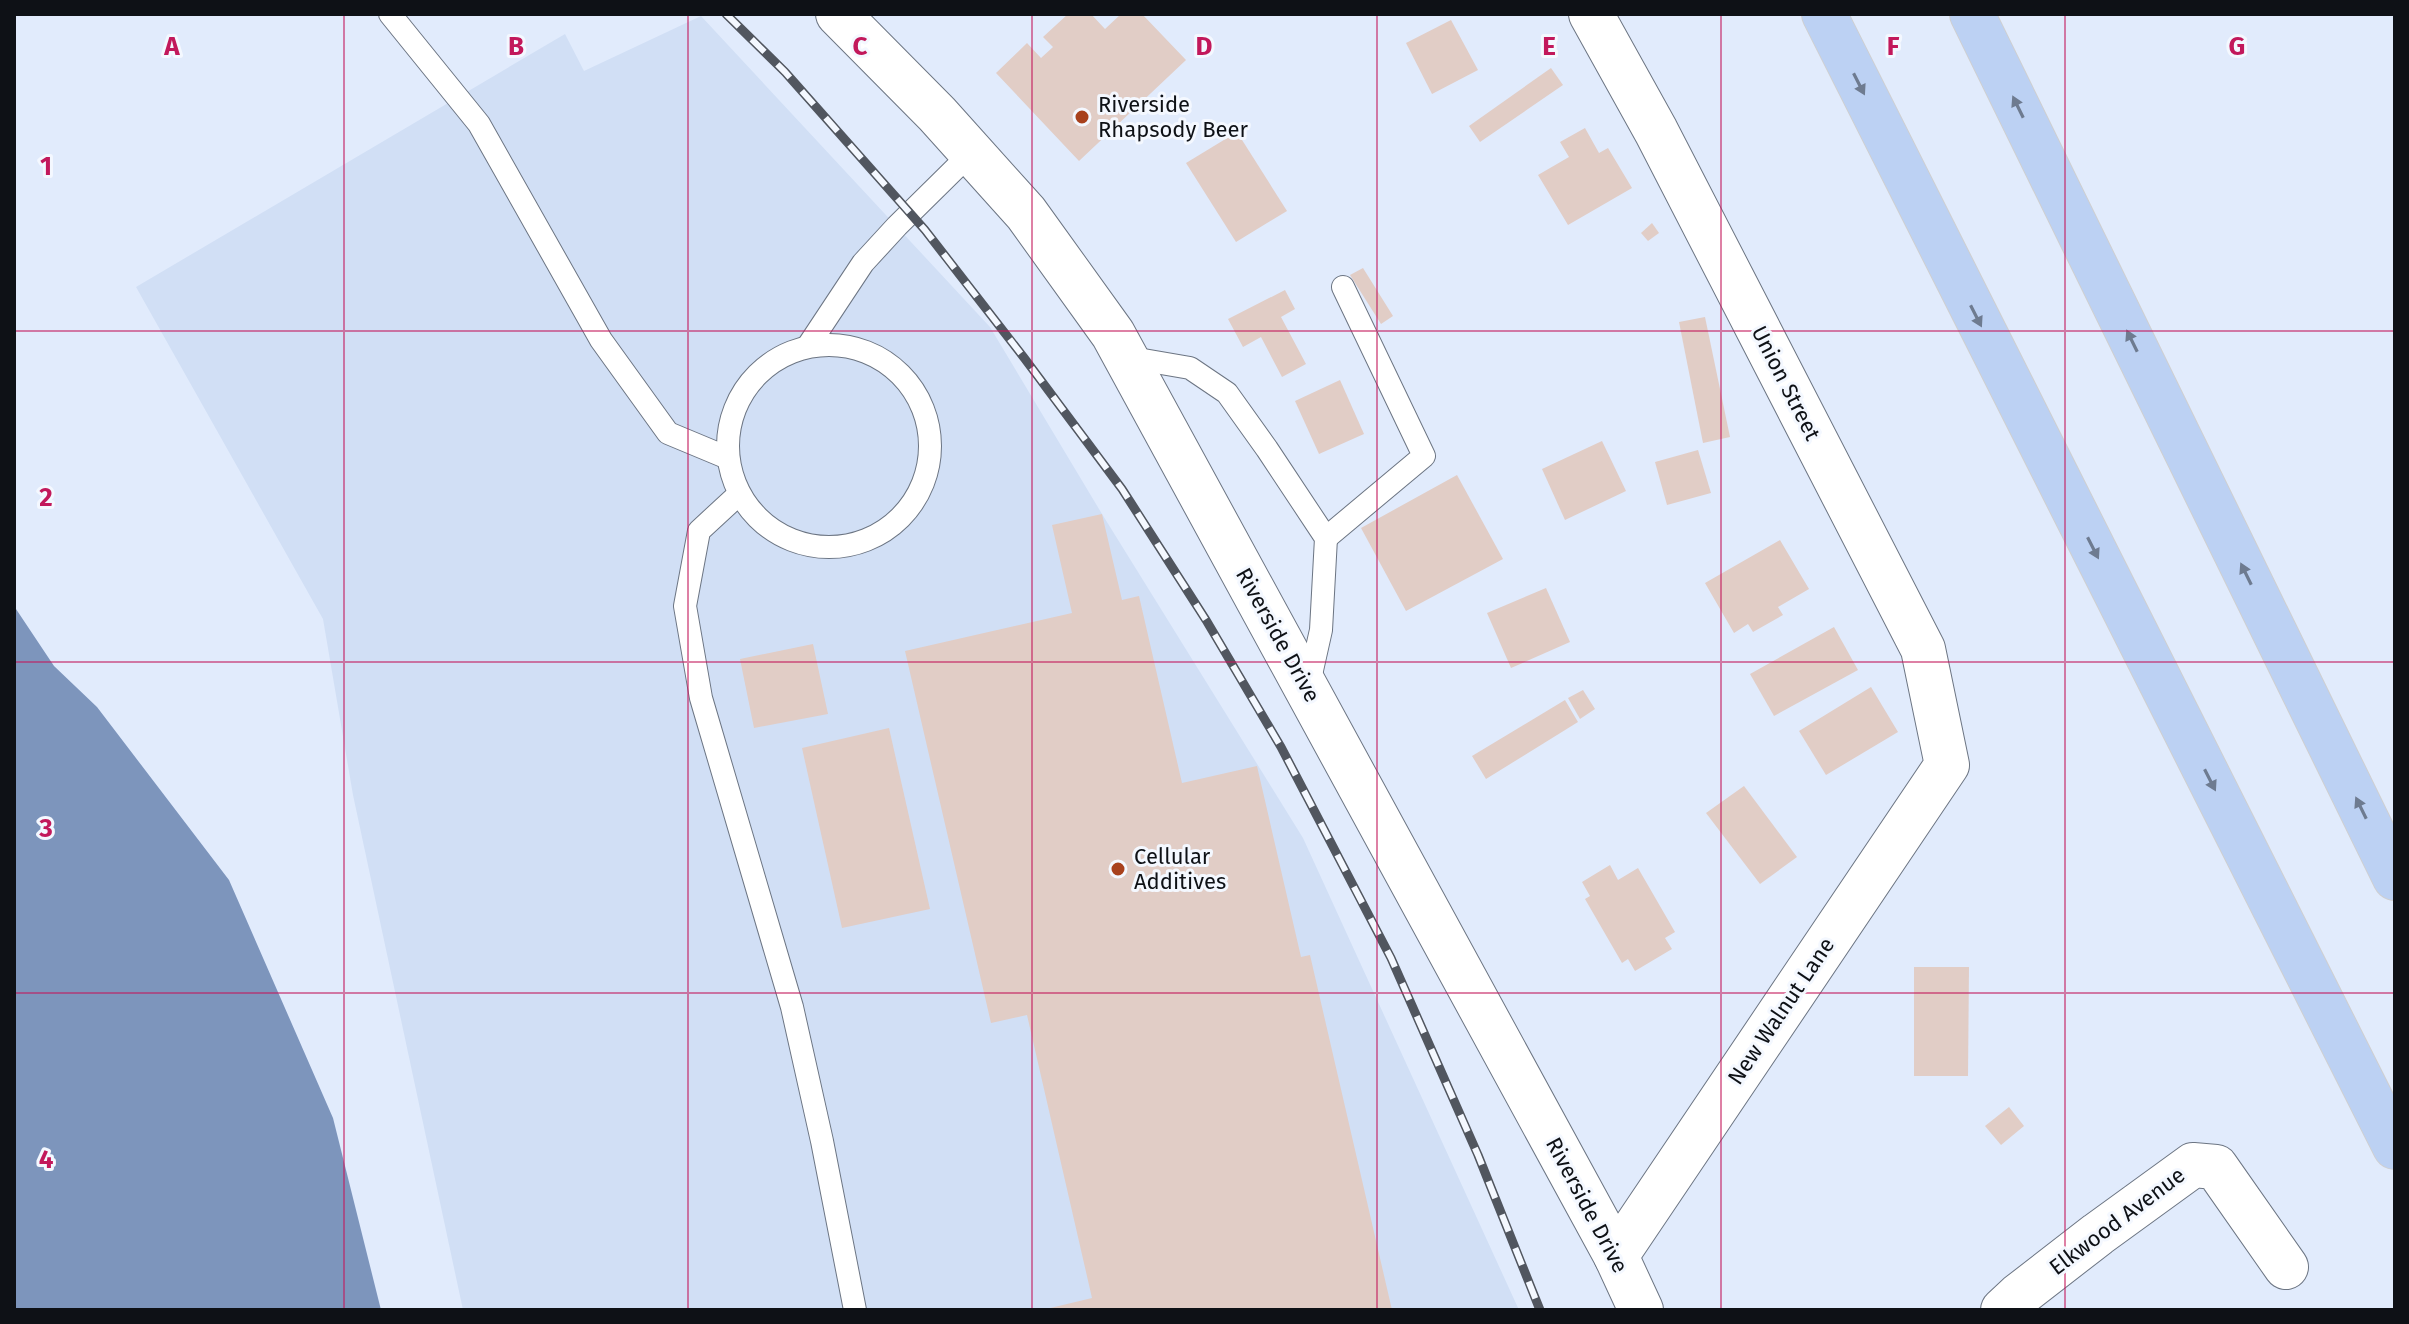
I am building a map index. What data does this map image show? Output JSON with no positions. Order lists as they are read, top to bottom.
{
  "streets": {
    "street": [
      "Union Street",
      "Riverside Drive",
      "New Walnut Lane",
      "Elkwood Avenue"
    ]
  },
  "crossings": [
    ["Union Street", "New Walnut Lane"],
    ["Riverside Drive", "New Walnut Lane"]
  ],
  "places": ["Riverside Rhapsody Beer", "Cellular Additives"],
  "grid": {
    "columns": [
      "A",
      "B",
      "C",
      "D",
      "E",
      "F",
      "G"
    ],
    "rows": [
      "1",
      "2",
      "3",
      "4"
    ]
  }
}
